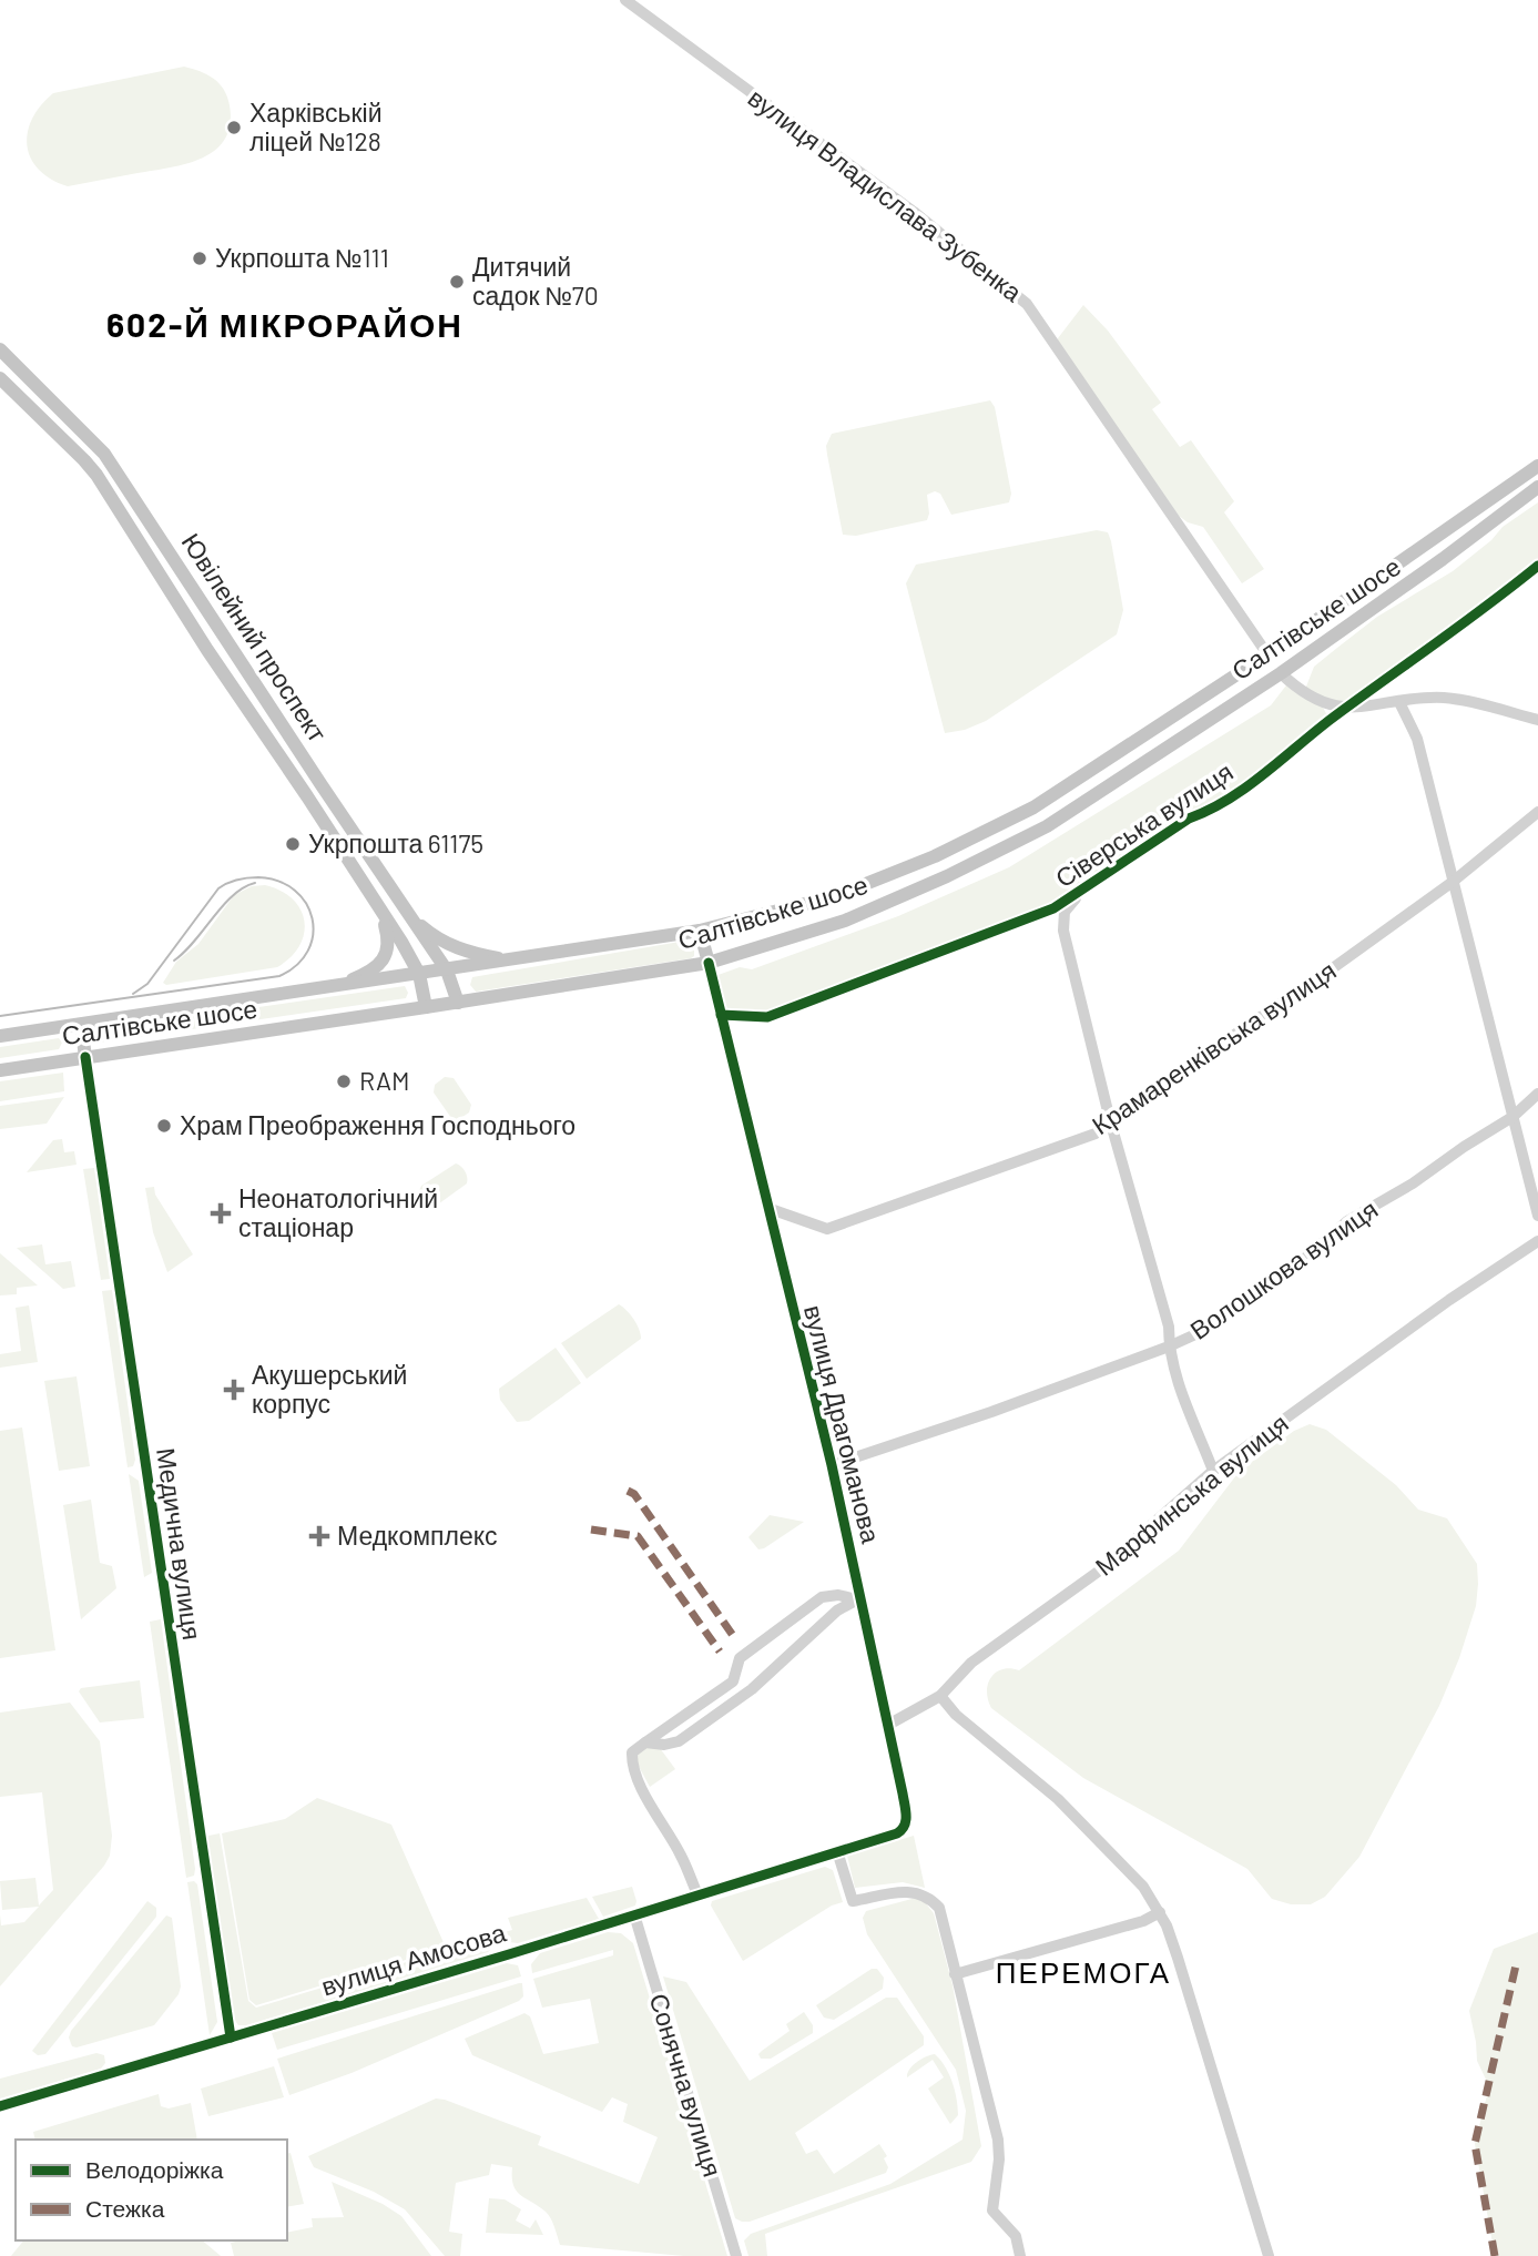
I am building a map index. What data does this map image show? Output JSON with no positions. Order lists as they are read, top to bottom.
{
  "streets": {
    "main road": ["Салтівське шосе", "Ювілейний проспект"],
    "street": [
      "вулиця Владислава Зубенка",
      "Сіверська вулиця",
      "Крамаренківська вулиця",
      "Волошкова вулиця",
      "вулиця Драгоманова",
      "Марфинська вулиця",
      "Медична вулиця",
      "вулиця Амосова",
      "Сонячна вулиця"
    ]
  },
  "crossings": [
    ["вулиця Владислава Зубенка", "Салтівське шосе"],
    ["Салтівське шосе", "Ювілейний проспект"],
    ["Салтівське шосе", "вулиця Драгоманова"],
    ["Салтівське шосе", "Медична вулиця"],
    ["Сіверська вулиця", "вулиця Драгоманова"],
    ["Крамаренківська вулиця", "вулиця Драгоманова"],
    ["Волошкова вулиця", "вулиця Драгоманова"],
    ["вулиця Драгоманова", "Марфинська вулиця"],
    ["вулиця Драгоманова", "вулиця Амосова"],
    ["Медична вулиця", "вулиця Амосова"],
    ["вулиця Амосова", "Сонячна вулиця"]
  ],
  "districts": ["602-Й МІКРОРАЙОН", "ПЕРЕМОГА"],
  "places": {
    "other": [
      "Харківській ліцей №128",
      "Укрпошта №111",
      "Дитячий садок №70",
      "Укрпошта 61175",
      "RAM",
      "Храм Преображення Господнього"
    ],
    "health": ["Неонатологічний стаціонар", "Акушерський корпус", "Медкомплекс"]
  },
  "legend": ["Велодоріжка", "Стежка"]
}
